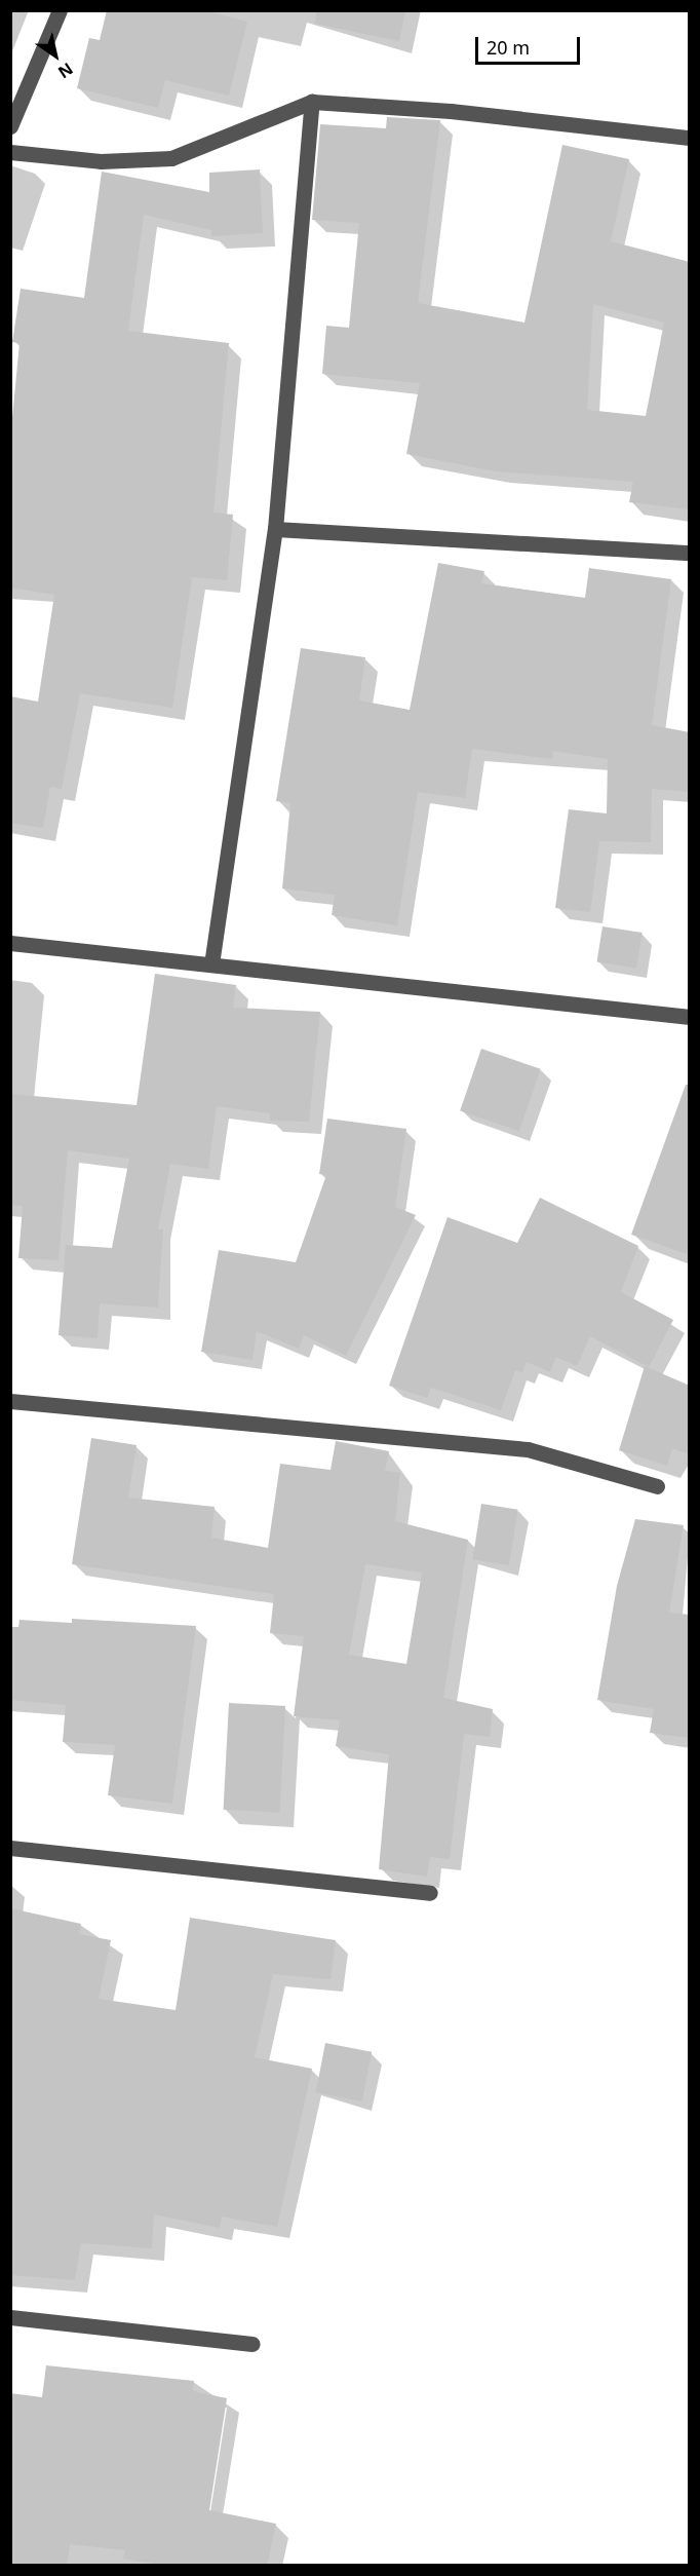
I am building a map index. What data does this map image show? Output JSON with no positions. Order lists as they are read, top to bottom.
{
  "scale_bar": "20 m",
  "north": "bottom right"
}
